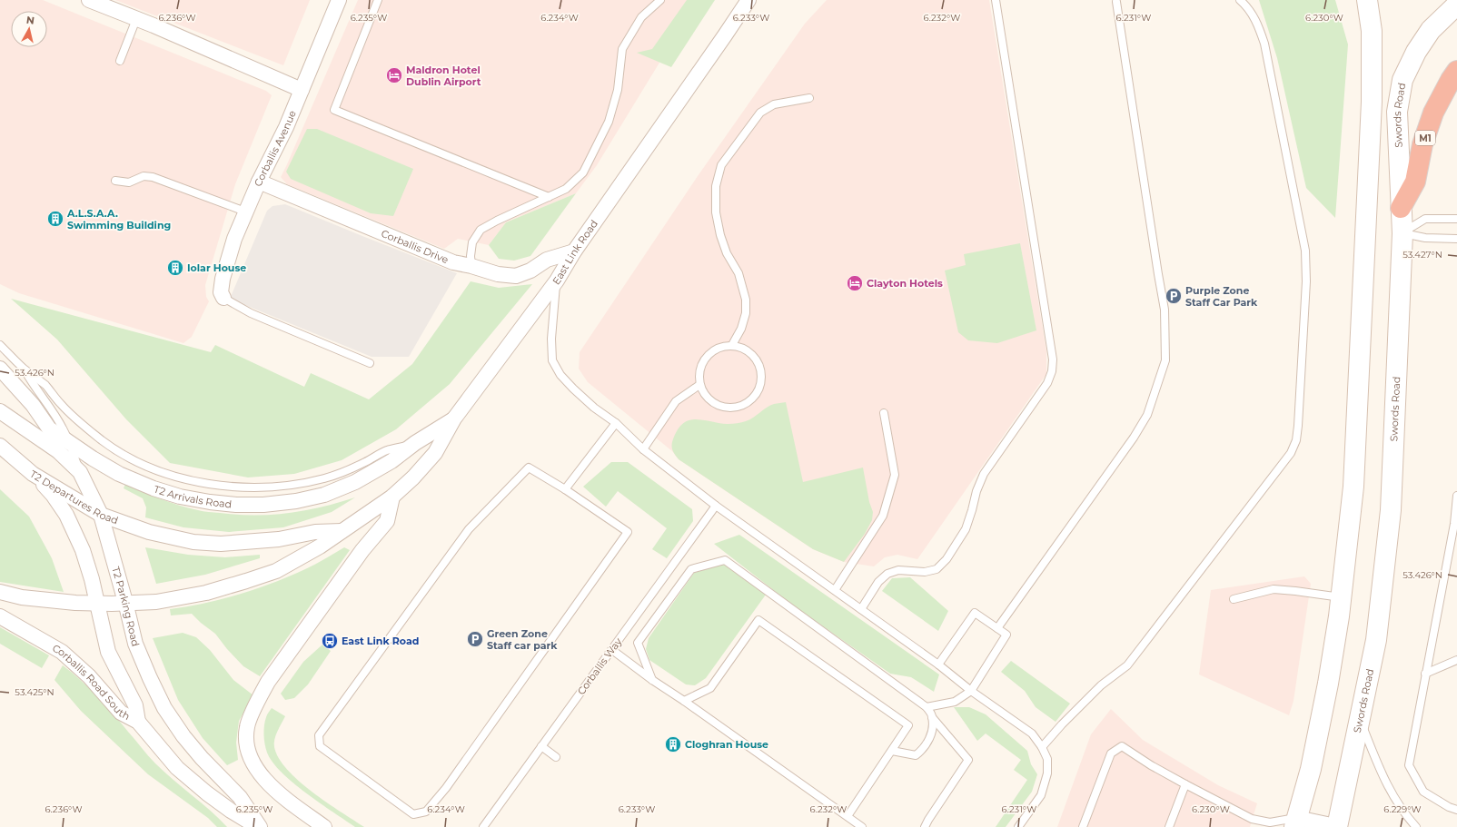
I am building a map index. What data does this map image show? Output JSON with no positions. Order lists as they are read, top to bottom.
{
  "streets": {
    "highway": ["M1"],
    "main road": ["Swords Road"],
    "street": [
      "Corballis Avenue",
      "Corballis Drive",
      "East Link Road",
      "T2 Arrivals Road",
      "T2 Departures Road",
      "T2 Parking Road",
      "Corballis Road South"
    ],
    "lane": ["Corballis Way"]
  },
  "crossings": [
    ["Swords Road", "M1"],
    ["Corballis Avenue", "Corballis Drive"],
    ["Corballis Drive", "East Link Road"],
    ["East Link Road", "T2 Departures Road"],
    ["East Link Road", "T2 Parking Road"],
    ["T2 Arrivals Road", "T2 Parking Road"],
    ["T2 Departures Road", "T2 Parking Road"],
    ["T2 Departures Road", "Corballis Road South"],
    ["T2 Parking Road", "Corballis Road South"]
  ],
  "places": {
    "hotel": ["Maldron Hotel Dublin Airport", "Clayton Hotels"],
    "building": ["A.L.S.A.A. Swimming Building", "Iolar House", "Cloghran House"],
    "parking": ["Purple Zone Staff Car Park", "Green Zone Staff car park"],
    "bus stop": ["East Link Road"]
  },
  "north": "top",
  "coordinates": [
    "6.236°W",
    "6.235°W",
    "6.234°W",
    "6.233°W",
    "6.232°W",
    "6.231°W",
    "6.230°W",
    "53.427°N",
    "53.426°N",
    "53.425°N",
    "6.229°W"
  ]
}
